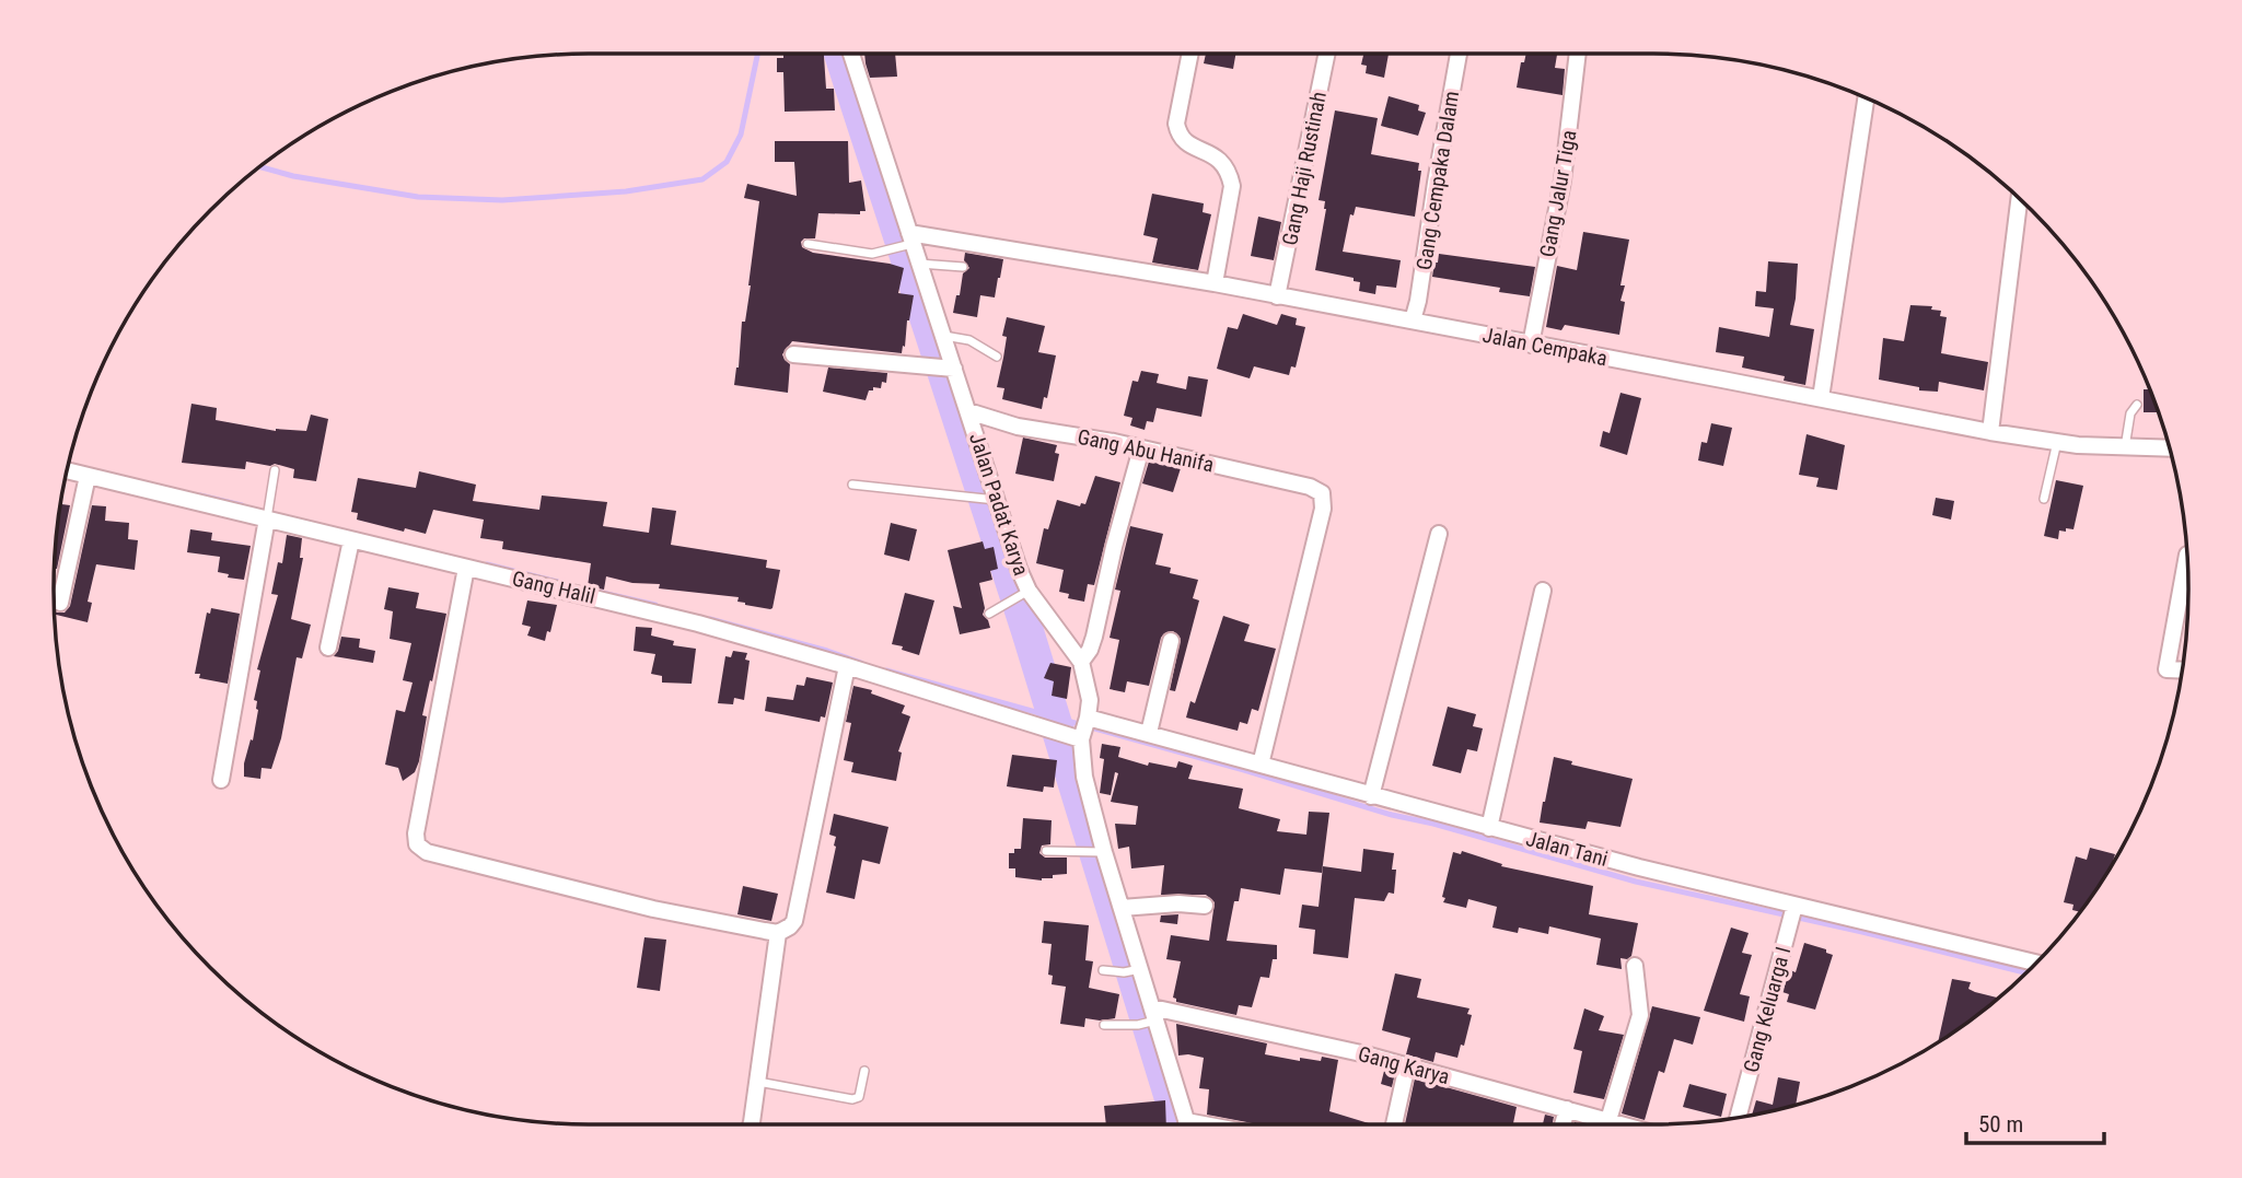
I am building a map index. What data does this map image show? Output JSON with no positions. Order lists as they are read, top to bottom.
{
  "streets": {
    "street": [
      "Gang Haji Rustinah",
      "Gang Cempaka Dalam",
      "Gang Jalur Tiga",
      "Jalan Cempaka",
      "Gang Abu Hanifa",
      "Jalan Padat Karya",
      "Gang Halil",
      "Jalan Tani",
      "Gang Keluarga I",
      "Gang Karya"
    ]
  },
  "crossings": [
    ["Gang Haji Rustinah", "Jalan Cempaka"],
    ["Gang Cempaka Dalam", "Jalan Cempaka"],
    ["Gang Jalur Tiga", "Jalan Cempaka"],
    ["Jalan Cempaka", "Jalan Padat Karya"],
    ["Gang Abu Hanifa", "Jalan Padat Karya"],
    ["Gang Abu Hanifa", "Jalan Tani"],
    ["Jalan Padat Karya", "Gang Halil"],
    ["Jalan Padat Karya", "Jalan Tani"],
    ["Jalan Padat Karya", "Gang Karya"],
    ["Gang Halil", "Jalan Tani"],
    ["Jalan Tani", "Gang Keluarga I"]
  ],
  "scale_bar": "50 m"
}
